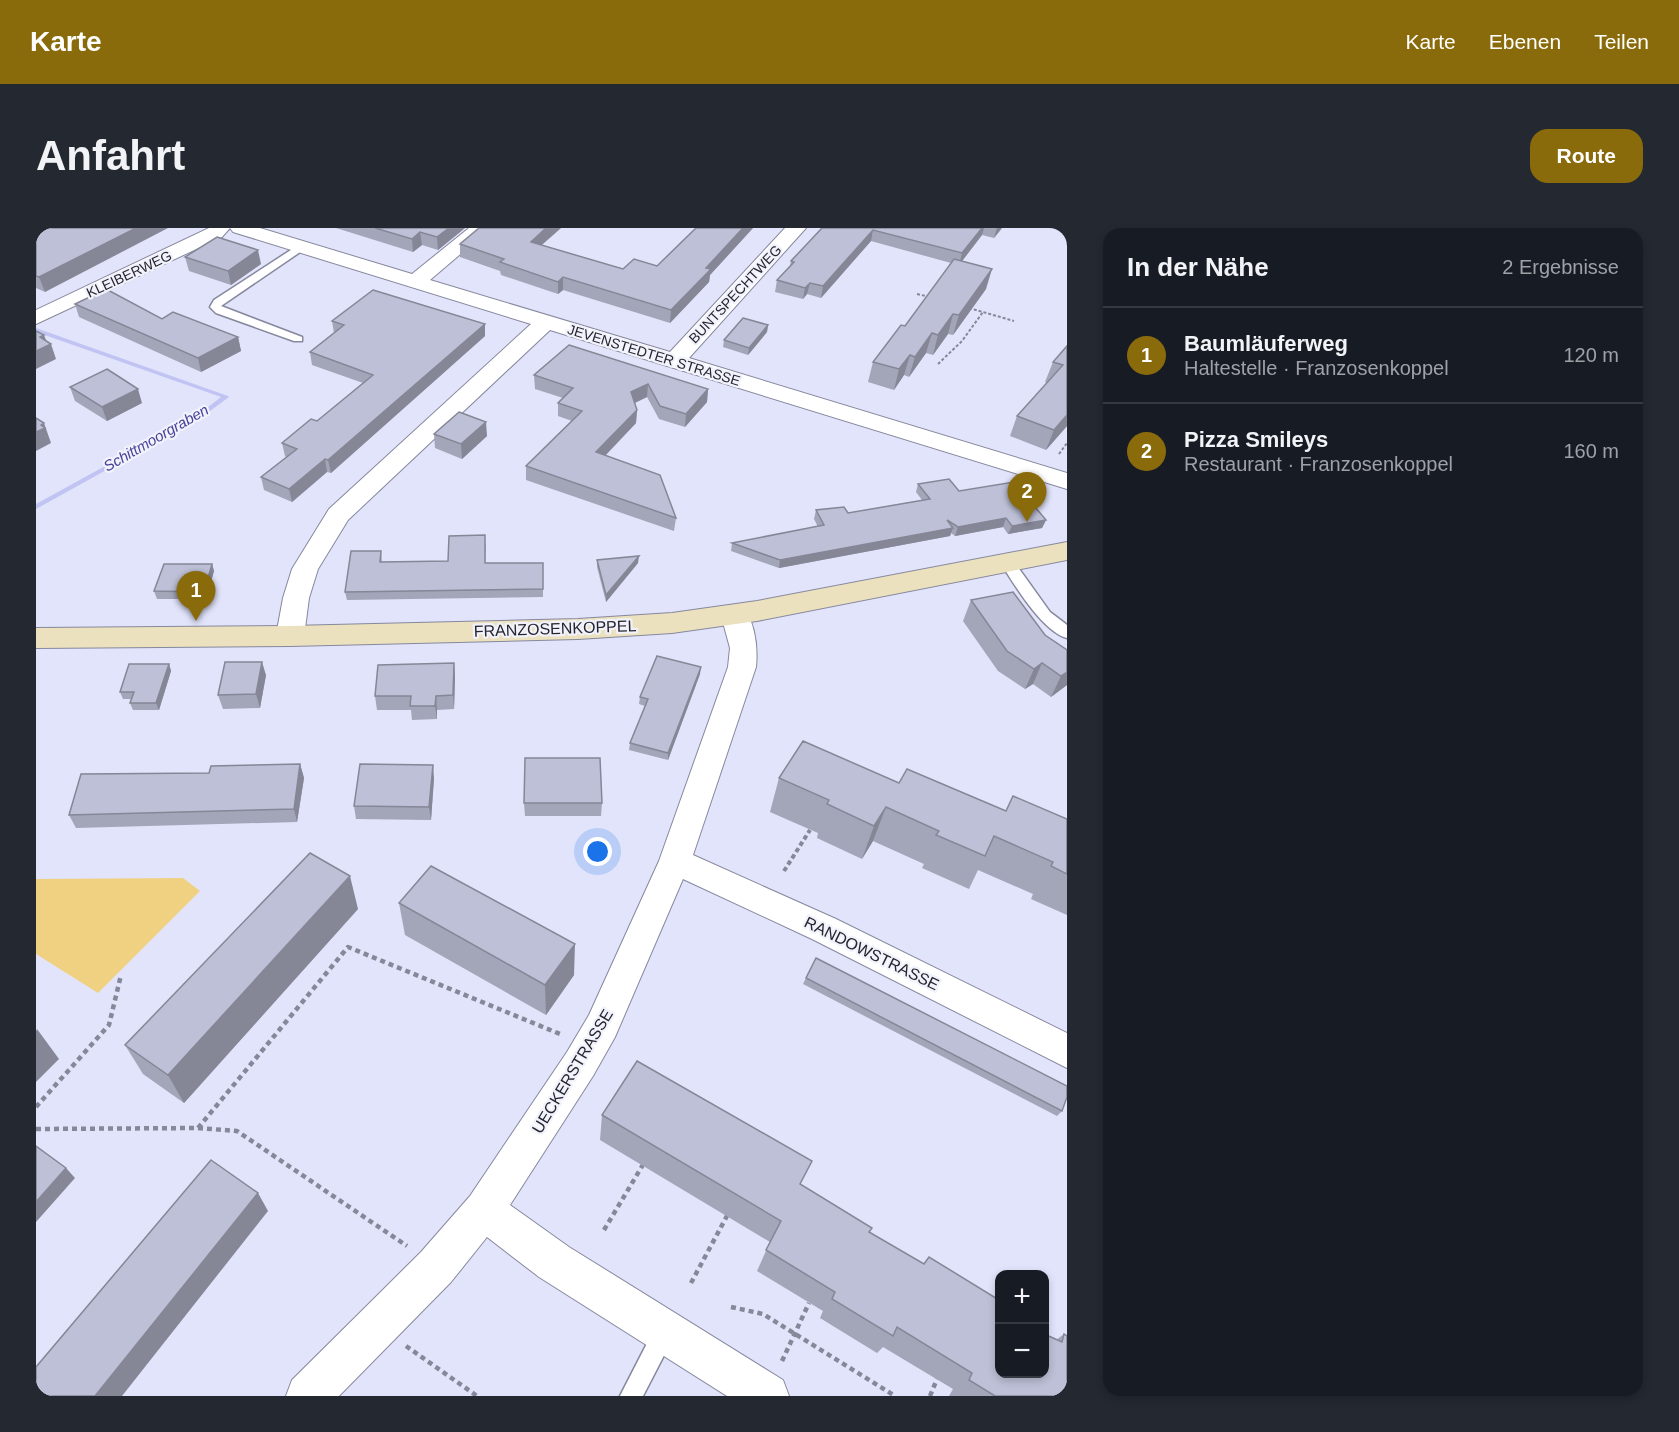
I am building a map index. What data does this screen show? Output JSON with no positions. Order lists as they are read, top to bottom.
{
  "streets": {
    "street": [
      "KLEIBERWEG",
      "BUNTSPECHTWEG",
      "JEVENSTEDTER STRASSE",
      "FRANZOSENKOPPEL",
      "RANDOWSTRASSE",
      "UECKERSTRASSE"
    ]
  },
  "crossings": [
    ["BUNTSPECHTWEG", "JEVENSTEDTER STRASSE"],
    ["FRANZOSENKOPPEL", "UECKERSTRASSE"],
    ["RANDOWSTRASSE", "UECKERSTRASSE"]
  ],
  "water": ["Schittmoorgraben"],
  "page": {
    "header": "Karte",
    "nav": ["Karte", "Ebenen", "Teilen"],
    "buttons": "Route",
    "title": "Anfahrt",
    "heading": ["In der Nähe", "2 Ergebnisse"],
    "list": [
      {
        "mark": "1",
        "name": "Baumläuferweg",
        "note": "Haltestelle · Franzosenkoppel",
        "value": "120 m"
      },
      {
        "mark": "2",
        "name": "Pizza Smileys",
        "note": "Restaurant · Franzosenkoppel",
        "value": "160 m"
      }
    ],
    "pins": ["2", "1"],
    "map_buttons": ["+", "−"]
  }
}
